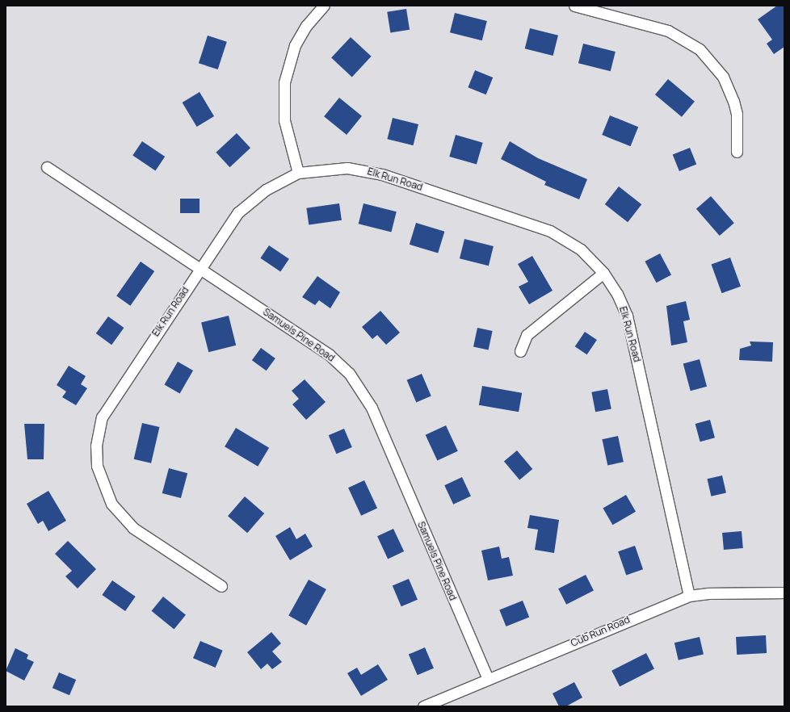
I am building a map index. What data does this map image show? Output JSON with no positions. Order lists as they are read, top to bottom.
{
  "streets": {
    "street": ["Elk Run Road", "Samuels Pine Road", "Cub Run Road"]
  },
  "crossings": [
    ["Elk Run Road", "Samuels Pine Road"],
    ["Elk Run Road", "Cub Run Road"],
    ["Samuels Pine Road", "Cub Run Road"]
  ]
}
